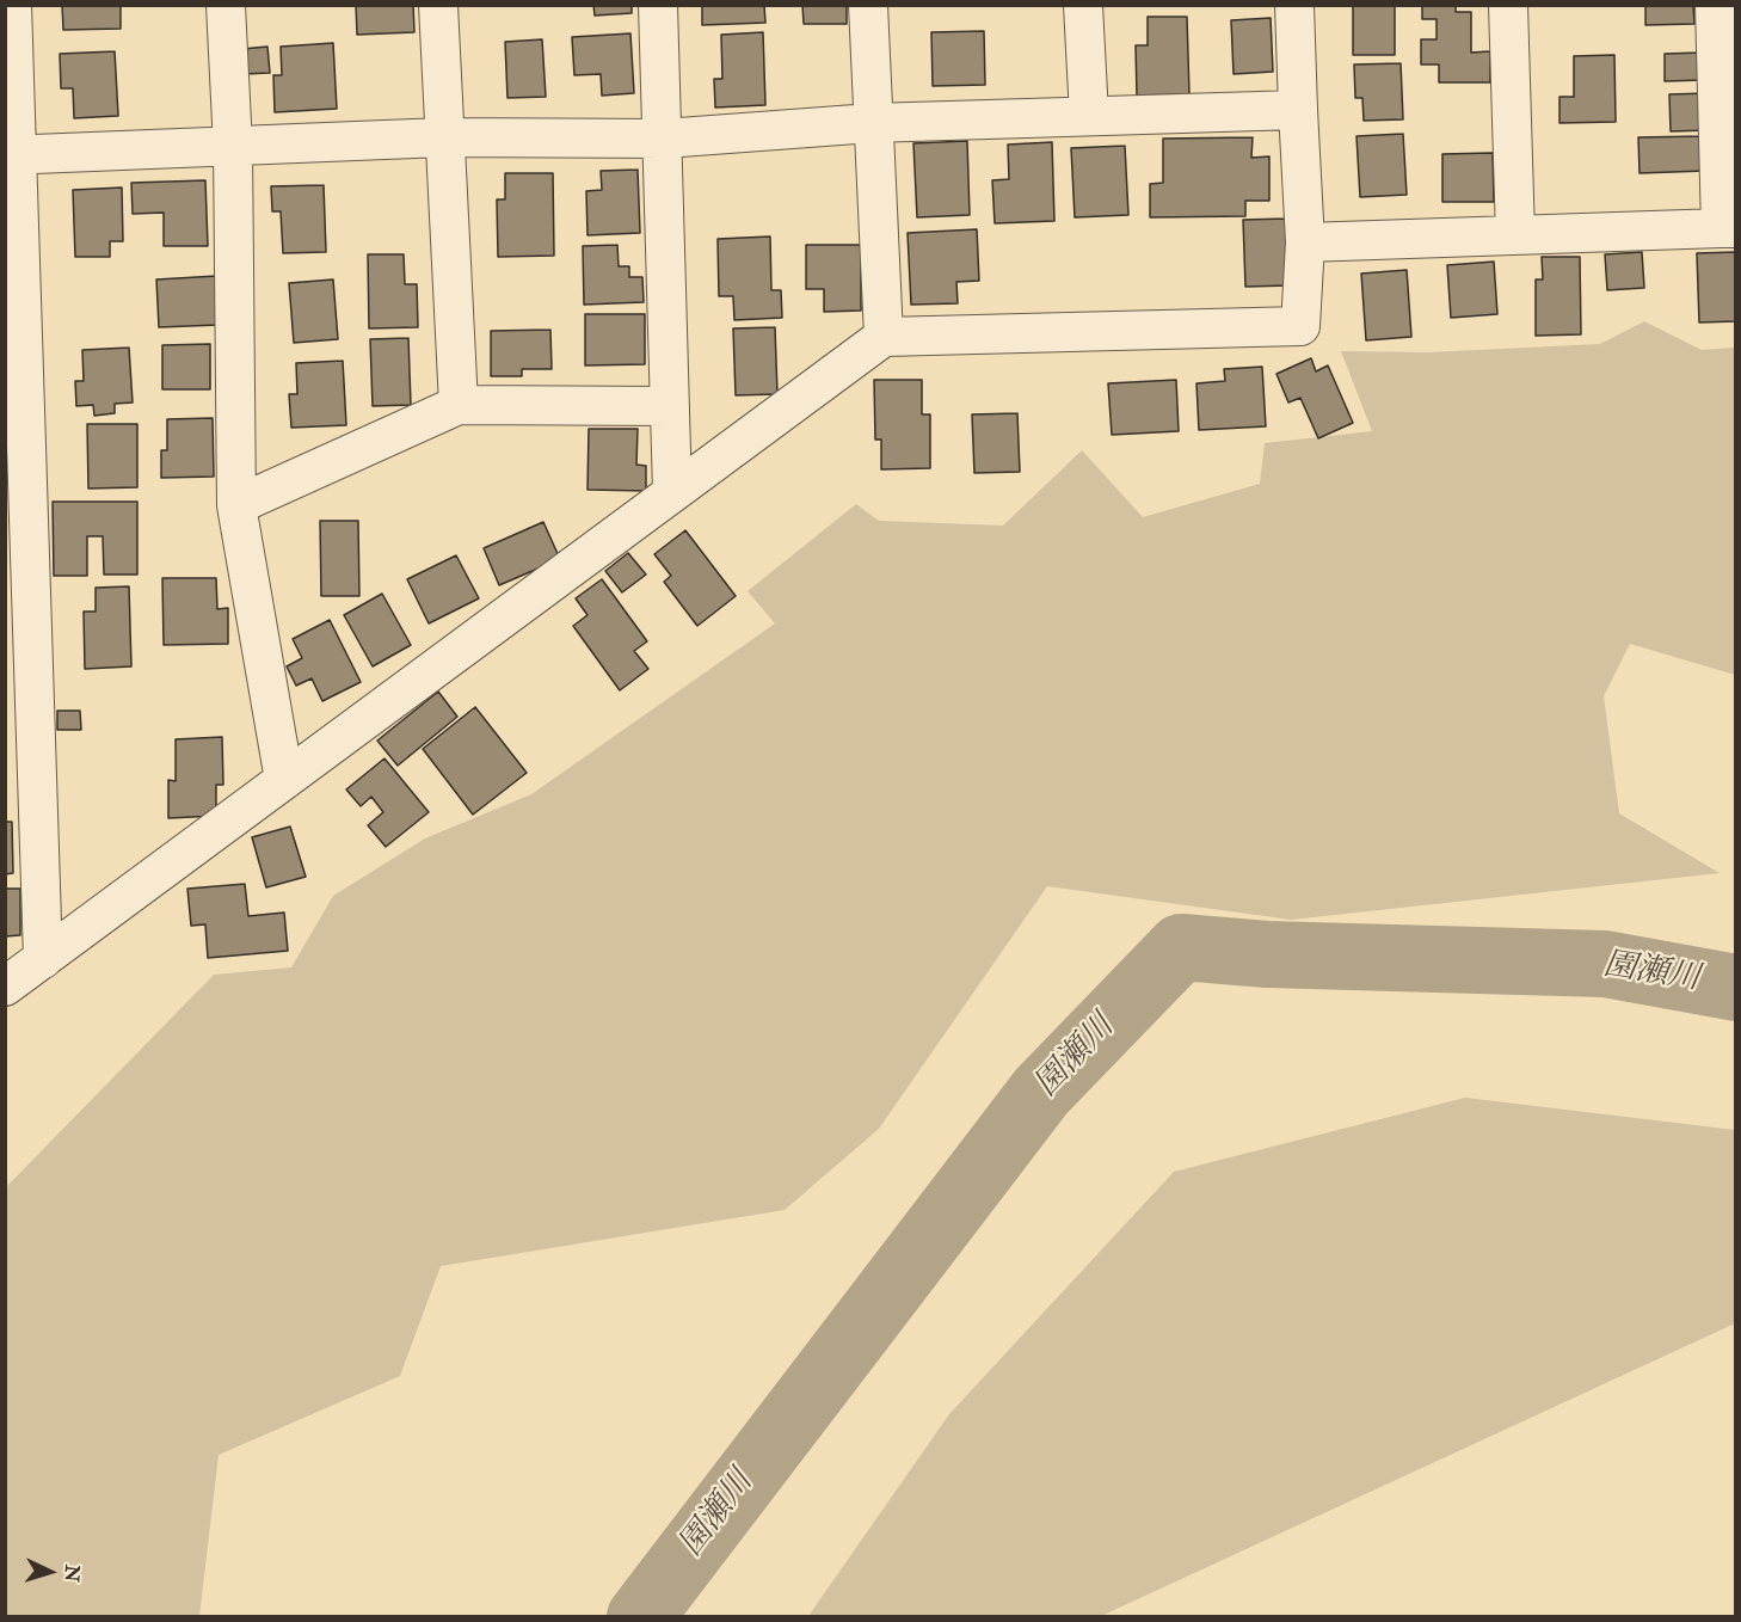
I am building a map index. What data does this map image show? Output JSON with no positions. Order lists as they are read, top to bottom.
{
  "water": ["園瀬川"],
  "north": "right"
}
